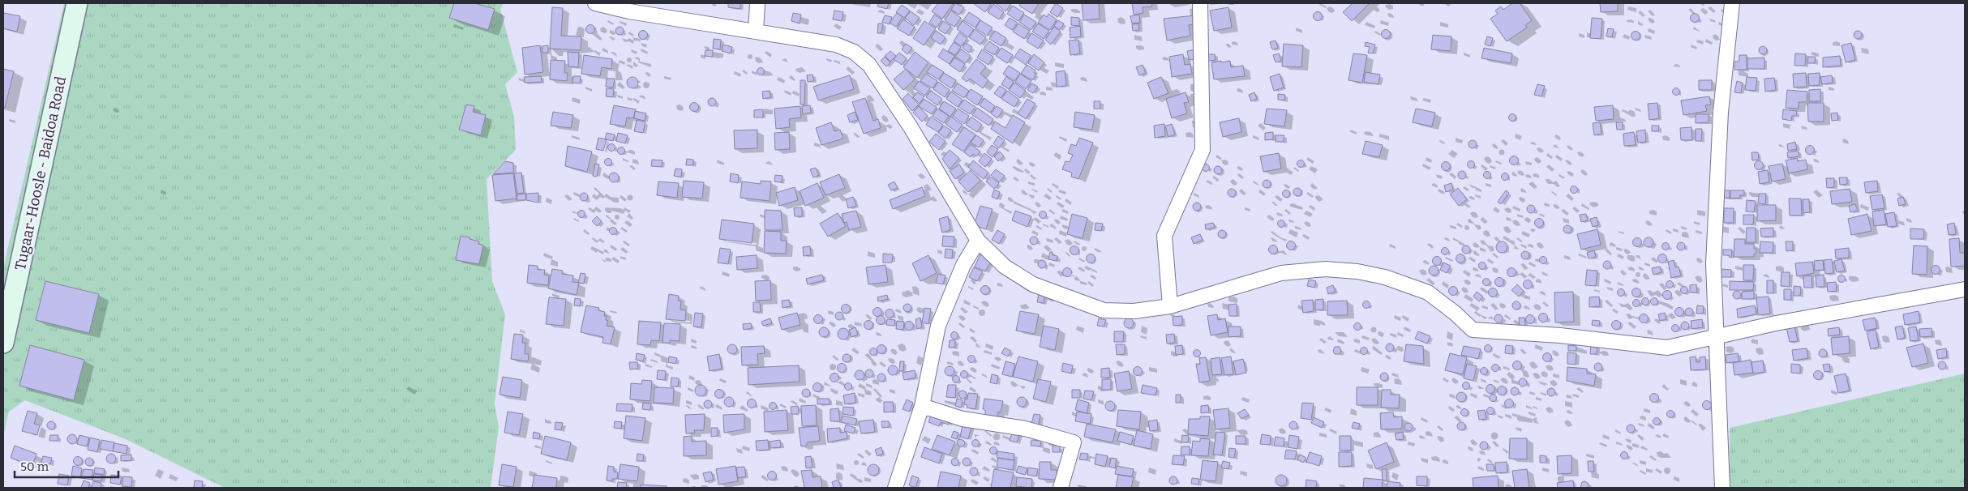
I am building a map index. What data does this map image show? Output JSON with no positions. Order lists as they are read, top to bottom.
{
  "streets": {
    "main road": ["Tugaar-Hoosle - Baidoa Road"]
  },
  "scale_bar": "50 m"
}
